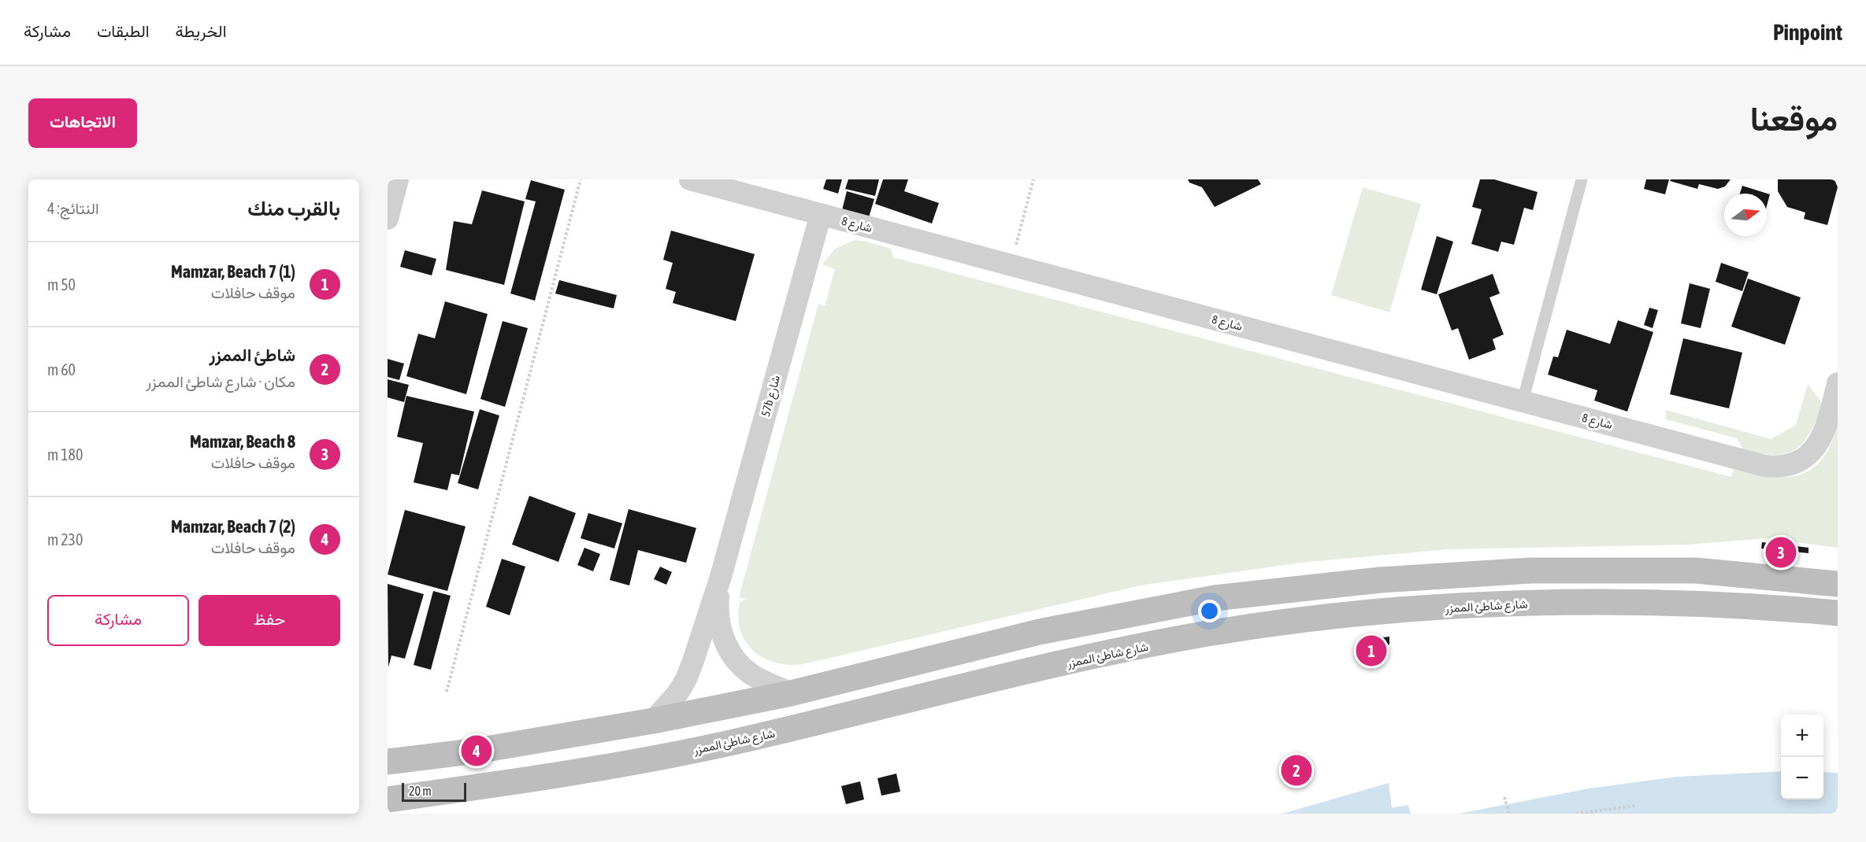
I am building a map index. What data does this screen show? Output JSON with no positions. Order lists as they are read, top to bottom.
{
  "streets": {
    "main road": ["شارع شاطئ الممزر"],
    "street": ["شارع 8", "57b شارع"]
  },
  "crossings": [
    ["شارع 8", "57b شارع"]
  ],
  "scale_bar": "20 m",
  "north": "right",
  "page": {
    "header": "Pinpoint",
    "nav": ["الخريطة", "الطبقات", "مشاركة"],
    "title": "موقعنا",
    "buttons": [
      "الاتجاهات",
      ["حفظ", "مشاركة"]
    ],
    "heading": ["بالقرب منك", "النتائج: 4"],
    "list": [
      {
        "mark": "1",
        "name": "Mamzar, Beach 7 (1)",
        "note": "موقف حافلات",
        "value": "50 m"
      },
      {
        "mark": "2",
        "name": "شاطئ الممزر",
        "note": "مكان · شارع شاطئ الممزر",
        "value": "60 m"
      },
      {
        "mark": "3",
        "name": "Mamzar, Beach 8",
        "note": "موقف حافلات",
        "value": "180 m"
      },
      {
        "mark": "4",
        "name": "Mamzar, Beach 7 (2)",
        "note": "موقف حافلات",
        "value": "230 m"
      }
    ],
    "pins": [
      "3",
      "1",
      "4",
      "2"
    ],
    "map_buttons": ["+", "−"],
    "scale": "20 m"
  }
}
